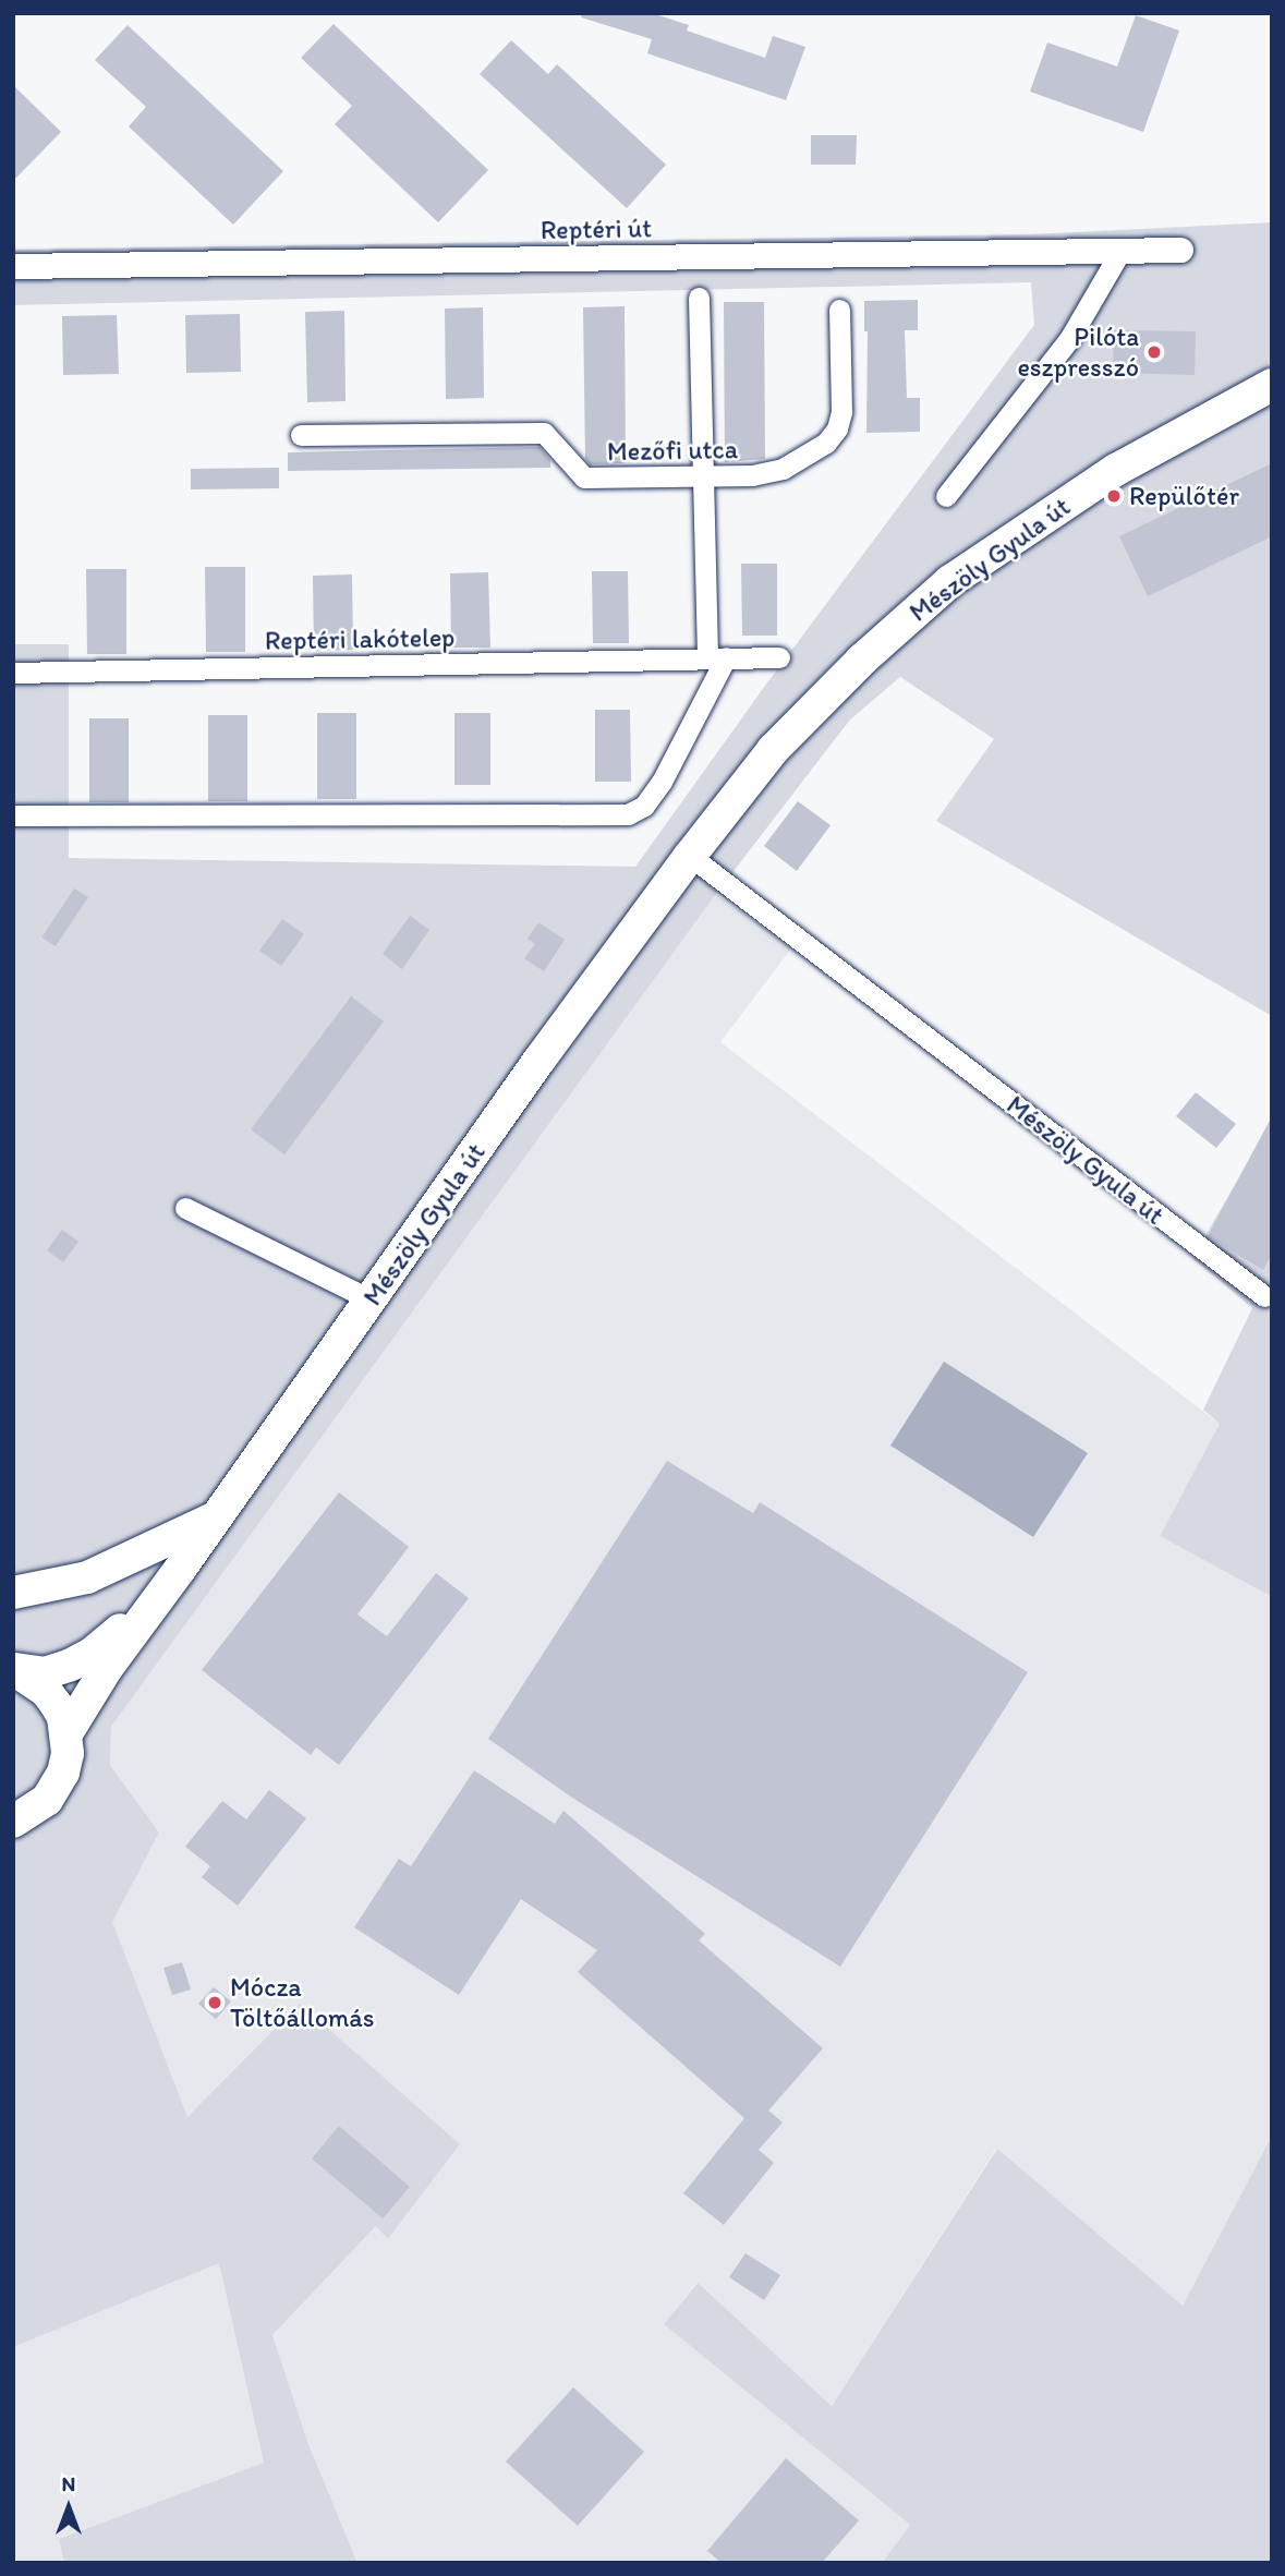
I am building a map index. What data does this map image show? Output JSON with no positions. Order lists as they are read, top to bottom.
{
  "streets": {
    "main road": ["Mészöly Gyula út"],
    "street": ["Reptéri út", "Mezőfi utca", "Reptéri lakótelep"]
  },
  "places": ["Pilóta eszpresszó", "Repülőtér", "Mócza Töltőállomás"],
  "north": "top"
}
